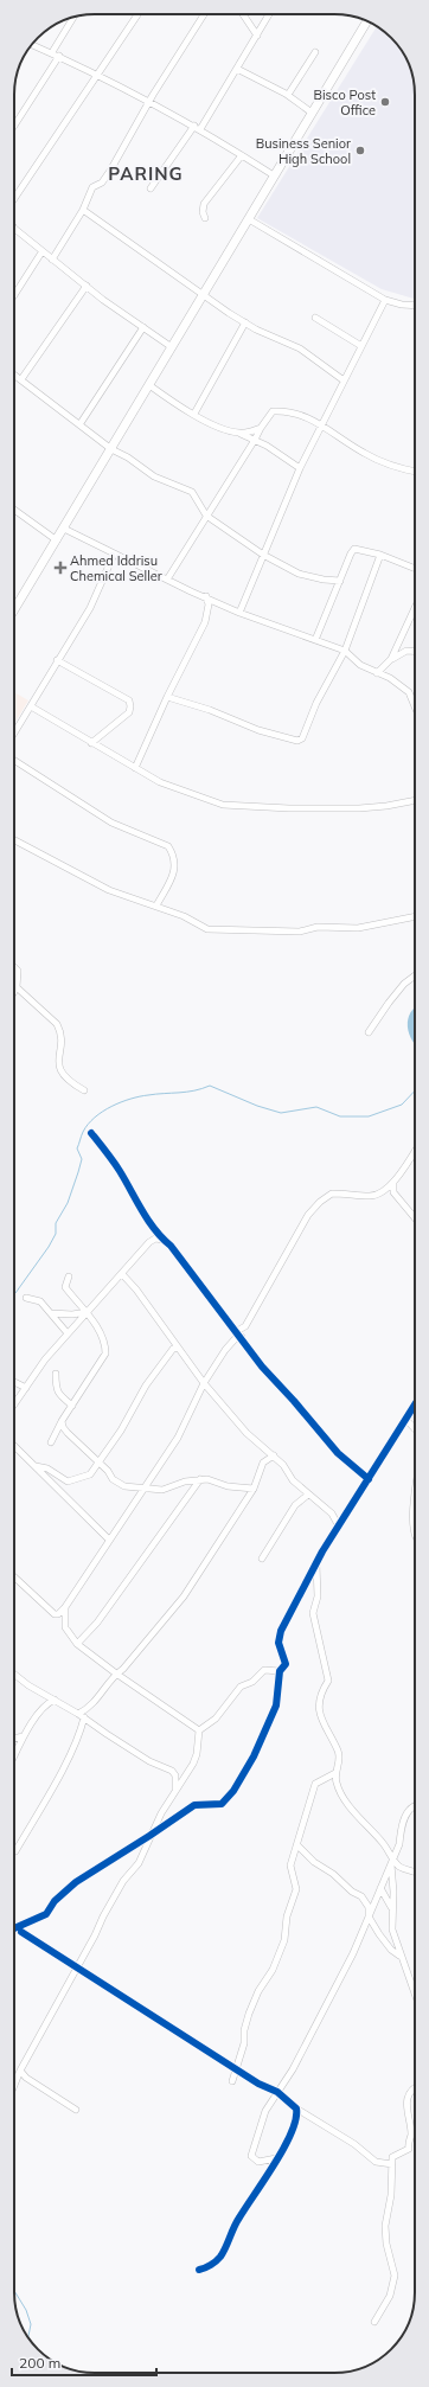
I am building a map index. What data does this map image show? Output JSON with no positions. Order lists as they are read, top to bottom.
{
  "districts": ["PARING"],
  "places": {
    "other": ["Bisco Post Office", "Business Senior High School"],
    "health": ["Ahmed Iddrisu Chemical Seller"]
  },
  "scale_bar": "200 m"
}
